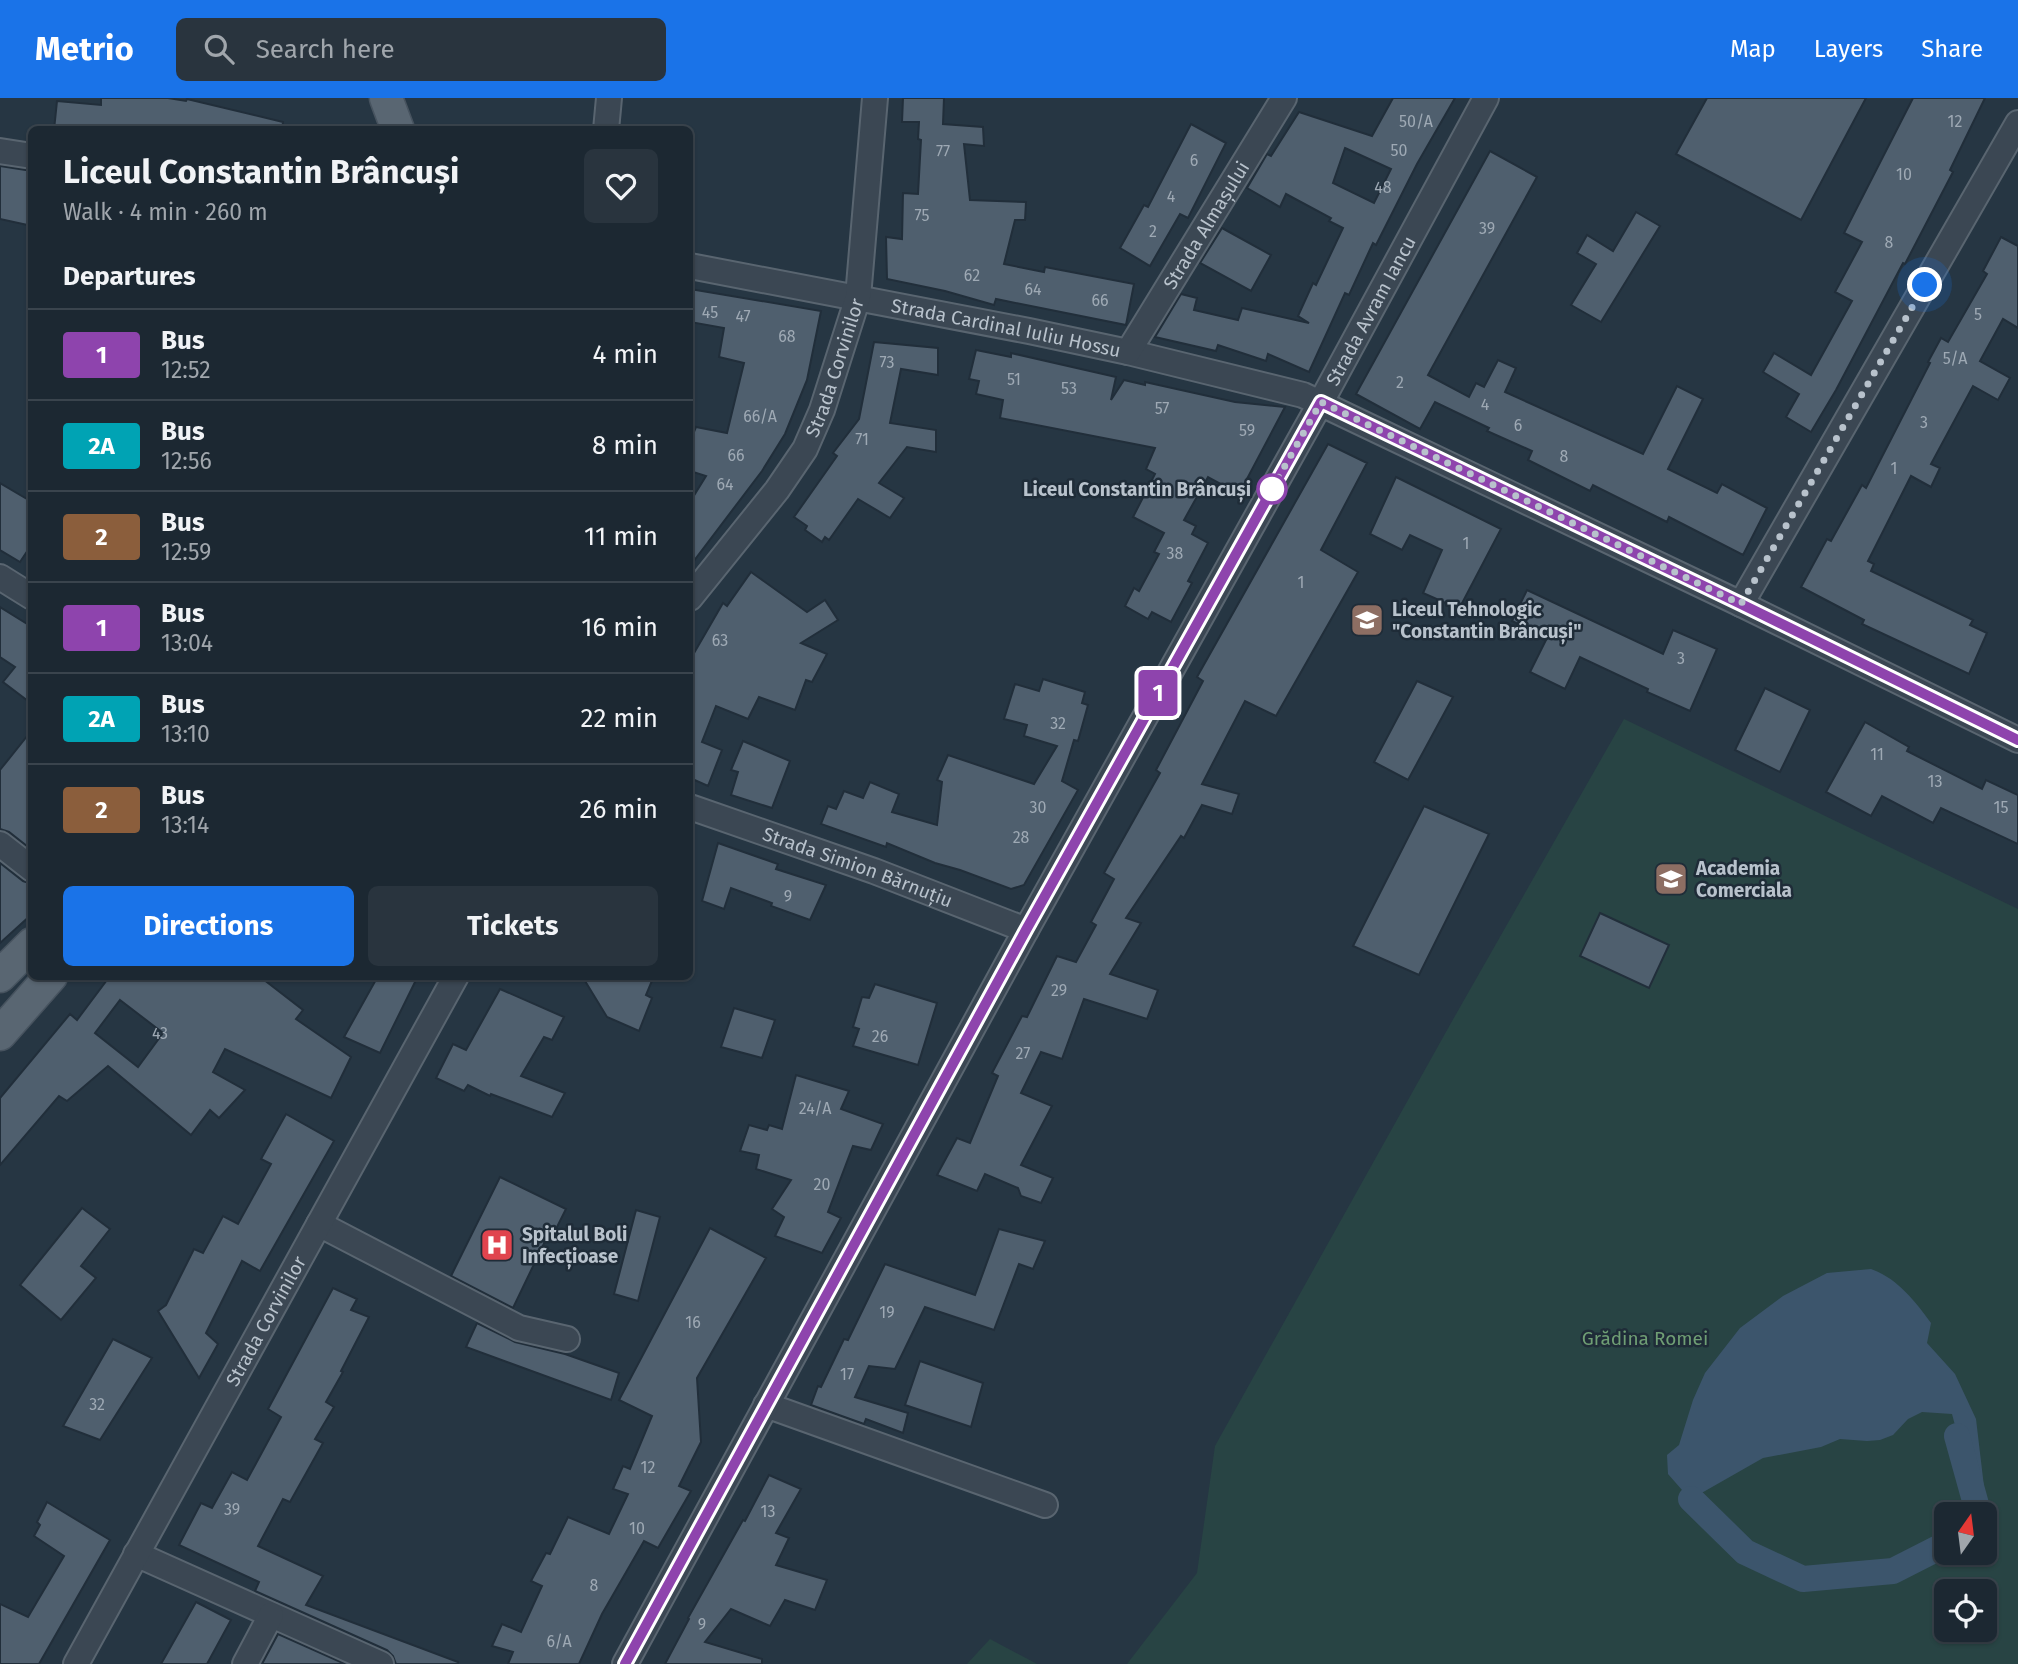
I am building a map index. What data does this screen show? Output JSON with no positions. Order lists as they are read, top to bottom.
{
  "streets": {
    "street": [
      "Strada Almașului",
      "Strada Avram Iancu",
      "Strada Cardinal Iuliu Hossu",
      "Strada Corvinilor",
      "Strada Simion Bărnuțiu"
    ]
  },
  "crossings": [
    ["Strada Almașului", "Strada Cardinal Iuliu Hossu"],
    ["Strada Avram Iancu", "Strada Cardinal Iuliu Hossu"],
    ["Strada Avram Iancu", "Strada Simion Bărnuțiu"],
    ["Strada Cardinal Iuliu Hossu", "Strada Corvinilor"]
  ],
  "parks": ["Grădina Romei"],
  "places": {
    "other": ["Liceul Constantin Brâncuși"],
    "school or university": ["Liceul Tehnologic \"Constantin Brâncuși\"", "Academia Comerciala"],
    "hospital": ["Spitalul Boli Infecțioase"]
  },
  "lines": ["bus line 1"],
  "house_numbers": [
    "50/A",
    "12",
    "50",
    "77",
    "6",
    "10",
    "48",
    "4",
    "75",
    "39",
    "2",
    "8",
    "62",
    "64",
    "66",
    "45",
    "5",
    "47",
    "68",
    "5/A",
    "73",
    "51",
    "2",
    "53",
    "4",
    "57",
    "66/A",
    "3",
    "6",
    "59",
    "71",
    "66",
    "8",
    "1",
    "64",
    "1",
    "38",
    "1",
    "63",
    "3",
    "32",
    "11",
    "13",
    "30",
    "15",
    "28",
    "9",
    "29",
    "43",
    "26",
    "27",
    "24/A",
    "20",
    "19",
    "16",
    "17",
    "32",
    "12",
    "39",
    "13",
    "10",
    "8",
    "9",
    "6/A"
  ],
  "north": "top",
  "page": {
    "header": "Metrio",
    "search": "Search here",
    "nav": ["Map", "Layers", "Share"],
    "on_map": "1",
    "heading": [
      ["Liceul Constantin Brâncuși", "Walk · 4 min · 260 m"],
      "Departures"
    ],
    "list": [
      {
        "mark": "1",
        "name": "Bus",
        "note": "12:52",
        "value": "4 min"
      },
      {
        "mark": "2A",
        "name": "Bus",
        "note": "12:56",
        "value": "8 min"
      },
      {
        "mark": "2",
        "name": "Bus",
        "note": "12:59",
        "value": "11 min"
      },
      {
        "mark": "1",
        "name": "Bus",
        "note": "13:04",
        "value": "16 min"
      },
      {
        "mark": "2A",
        "name": "Bus",
        "note": "13:10",
        "value": "22 min"
      },
      {
        "mark": "2",
        "name": "Bus",
        "note": "13:14",
        "value": "26 min"
      }
    ],
    "buttons": ["Directions", "Tickets"]
  }
}
